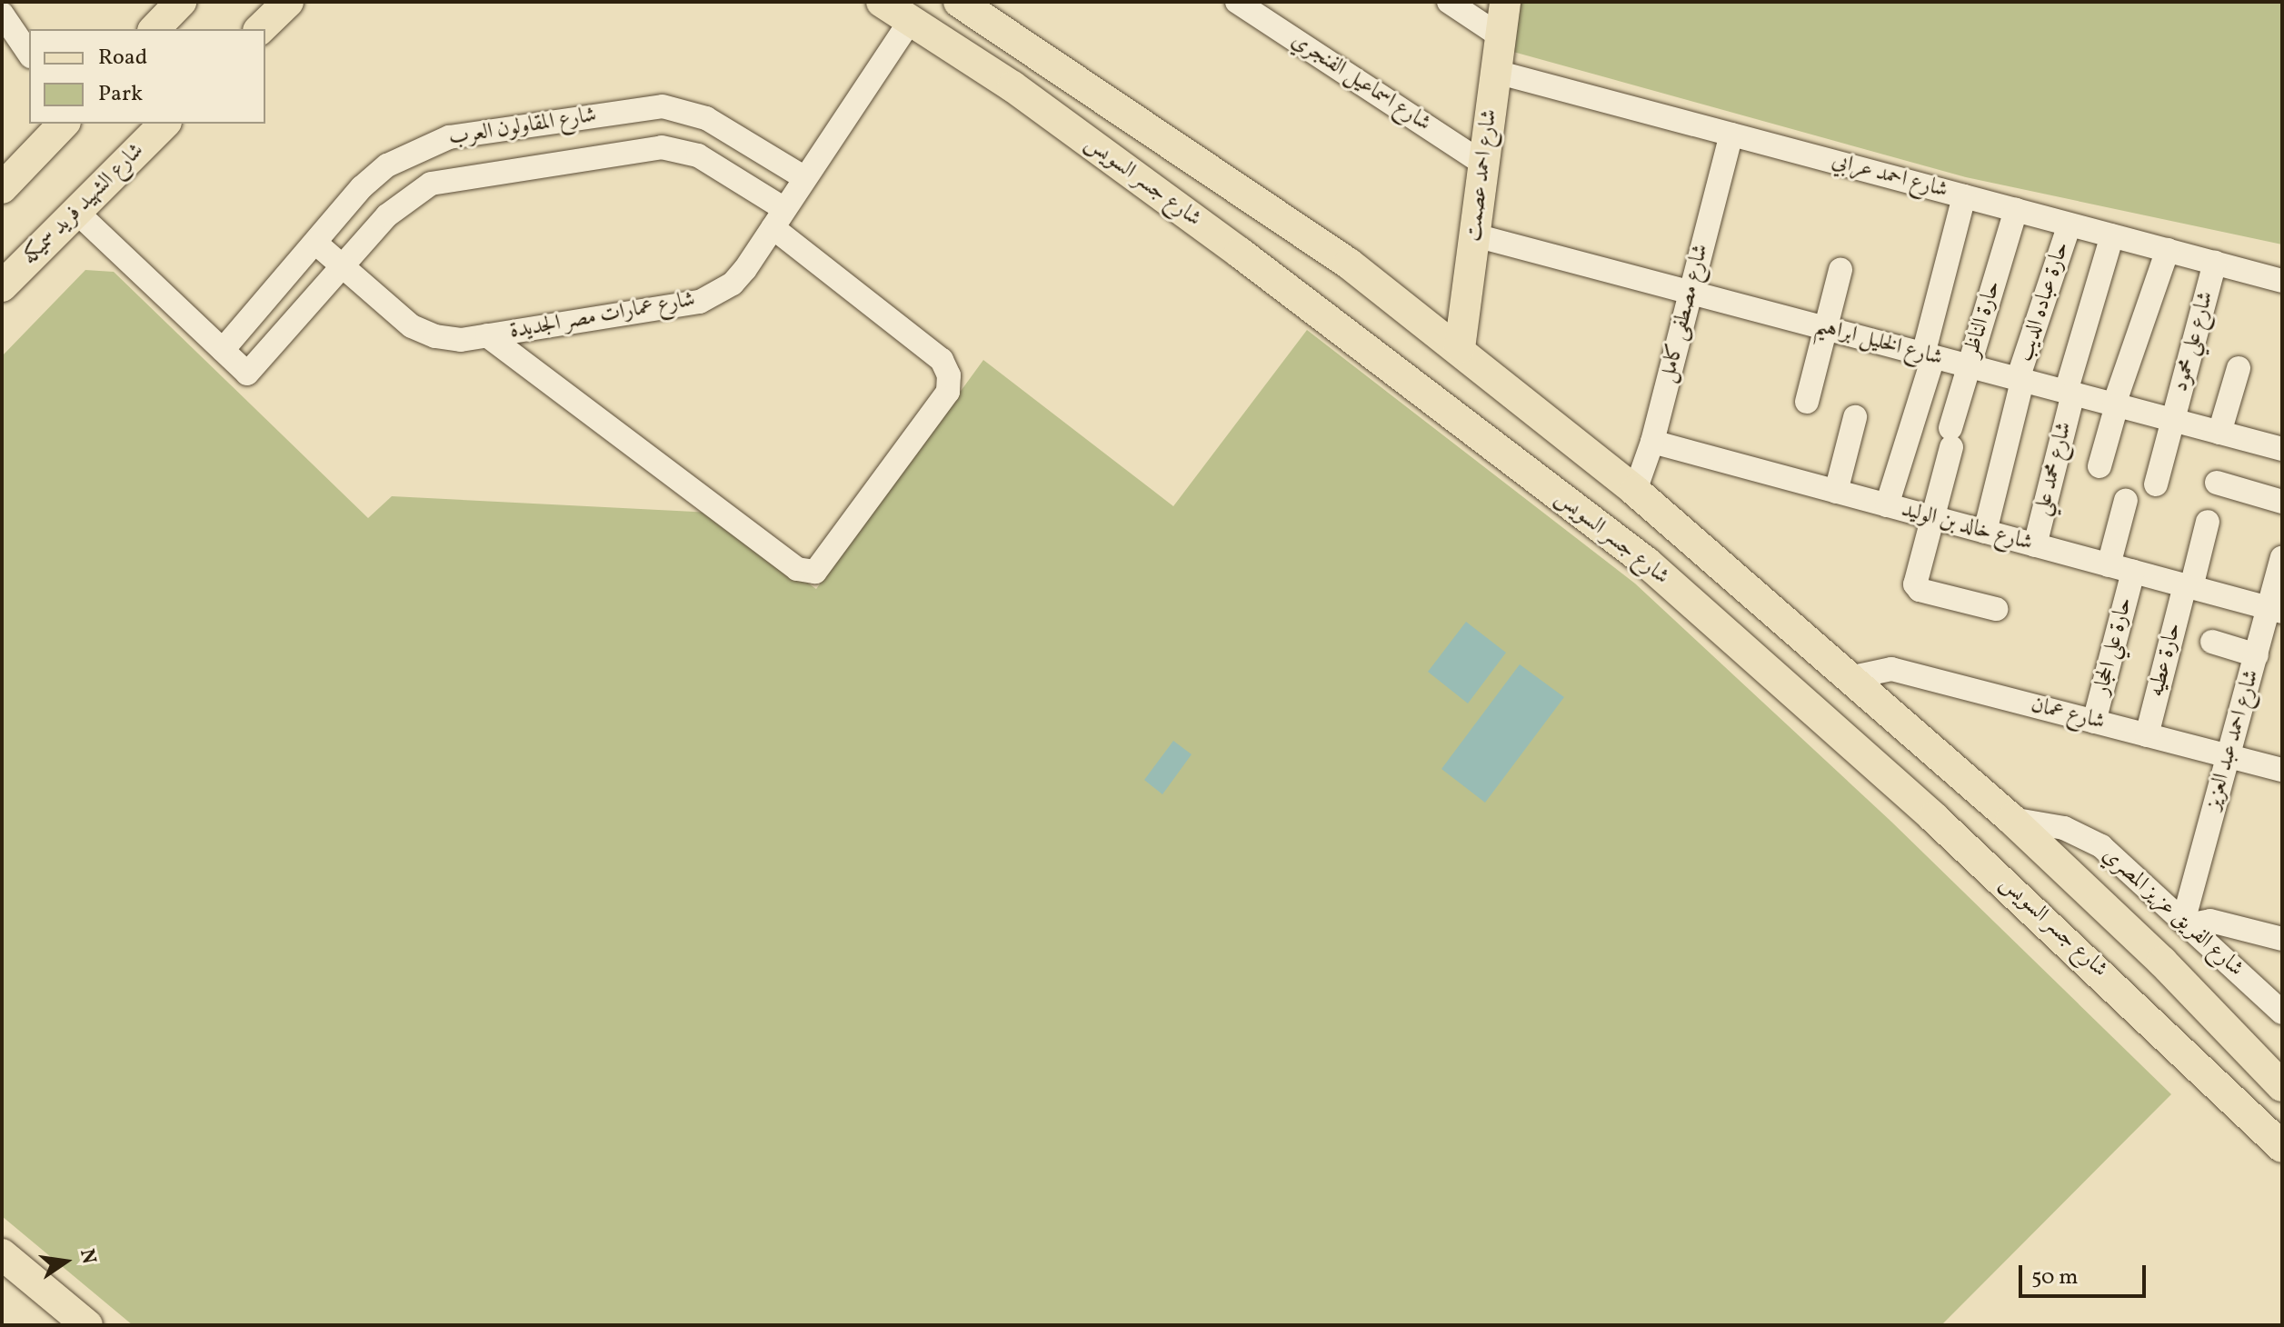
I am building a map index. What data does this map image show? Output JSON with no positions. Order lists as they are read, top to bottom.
{
  "streets": {
    "main road": ["شارع احمد عصمت", "شارع جسر السويس", "شارع الشهيد فريد سميكه"],
    "street": [
      "شارع اسماعيل الفنجري",
      "شارع المقاولون العرب",
      "شارع احمد عرابي",
      "حارة عباده الديب",
      "شارع مصطفى كامل",
      "شارع عمارات مصر الجديدة",
      "حارة الناظر",
      "شارع علي محمود",
      "شارع الخليل ابراهيم",
      "شارع محمد علي",
      "شارع خالد بن الوليد",
      "حارة علي الحجار",
      "حارة عطيه",
      "شارع عمان",
      "شارع احمد عبد العزيز",
      "شارع الفريق عزيز المصري"
    ]
  },
  "crossings": [
    ["شارع اسماعيل الفنجري", "شارع احمد عصمت"],
    ["شارع المقاولون العرب", "شارع عمارات مصر الجديدة"],
    ["شارع احمد عصمت", "شارع احمد عرابي"],
    ["شارع احمد عصمت", "شارع جسر السويس"],
    ["شارع احمد عصمت", "شارع الخليل ابراهيم"],
    ["شارع احمد عرابي", "حارة عباده الديب"],
    ["شارع احمد عرابي", "شارع مصطفى كامل"],
    ["شارع احمد عرابي", "حارة الناظر"],
    ["شارع احمد عرابي", "شارع علي محمود"],
    ["شارع احمد عرابي", "شارع محمد علي"],
    ["شارع جسر السويس", "شارع مصطفى كامل"],
    ["شارع جسر السويس", "شارع عمارات مصر الجديدة"],
    ["شارع جسر السويس", "شارع عمان"],
    ["شارع جسر السويس", "شارع الفريق عزيز المصري"],
    ["حارة عباده الديب", "شارع الخليل ابراهيم"],
    ["حارة عباده الديب", "شارع خالد بن الوليد"],
    ["شارع مصطفى كامل", "شارع الخليل ابراهيم"],
    ["شارع مصطفى كامل", "شارع خالد بن الوليد"],
    ["حارة الناظر", "شارع الخليل ابراهيم"],
    ["حارة الناظر", "شارع خالد بن الوليد"],
    ["شارع علي محمود", "شارع الخليل ابراهيم"],
    ["شارع الخليل ابراهيم", "شارع محمد علي"],
    ["شارع محمد علي", "شارع خالد بن الوليد"],
    ["شارع خالد بن الوليد", "حارة علي الحجار"],
    ["شارع خالد بن الوليد", "حارة عطيه"],
    ["شارع خالد بن الوليد", "شارع احمد عبد العزيز"],
    ["حارة علي الحجار", "شارع عمان"],
    ["حارة عطيه", "شارع عمان"],
    ["شارع عمان", "شارع احمد عبد العزيز"],
    ["شارع احمد عبد العزيز", "شارع الفريق عزيز المصري"]
  ],
  "legend": ["Road", "Park"],
  "scale_bar": "50 m",
  "north": "right"
}
